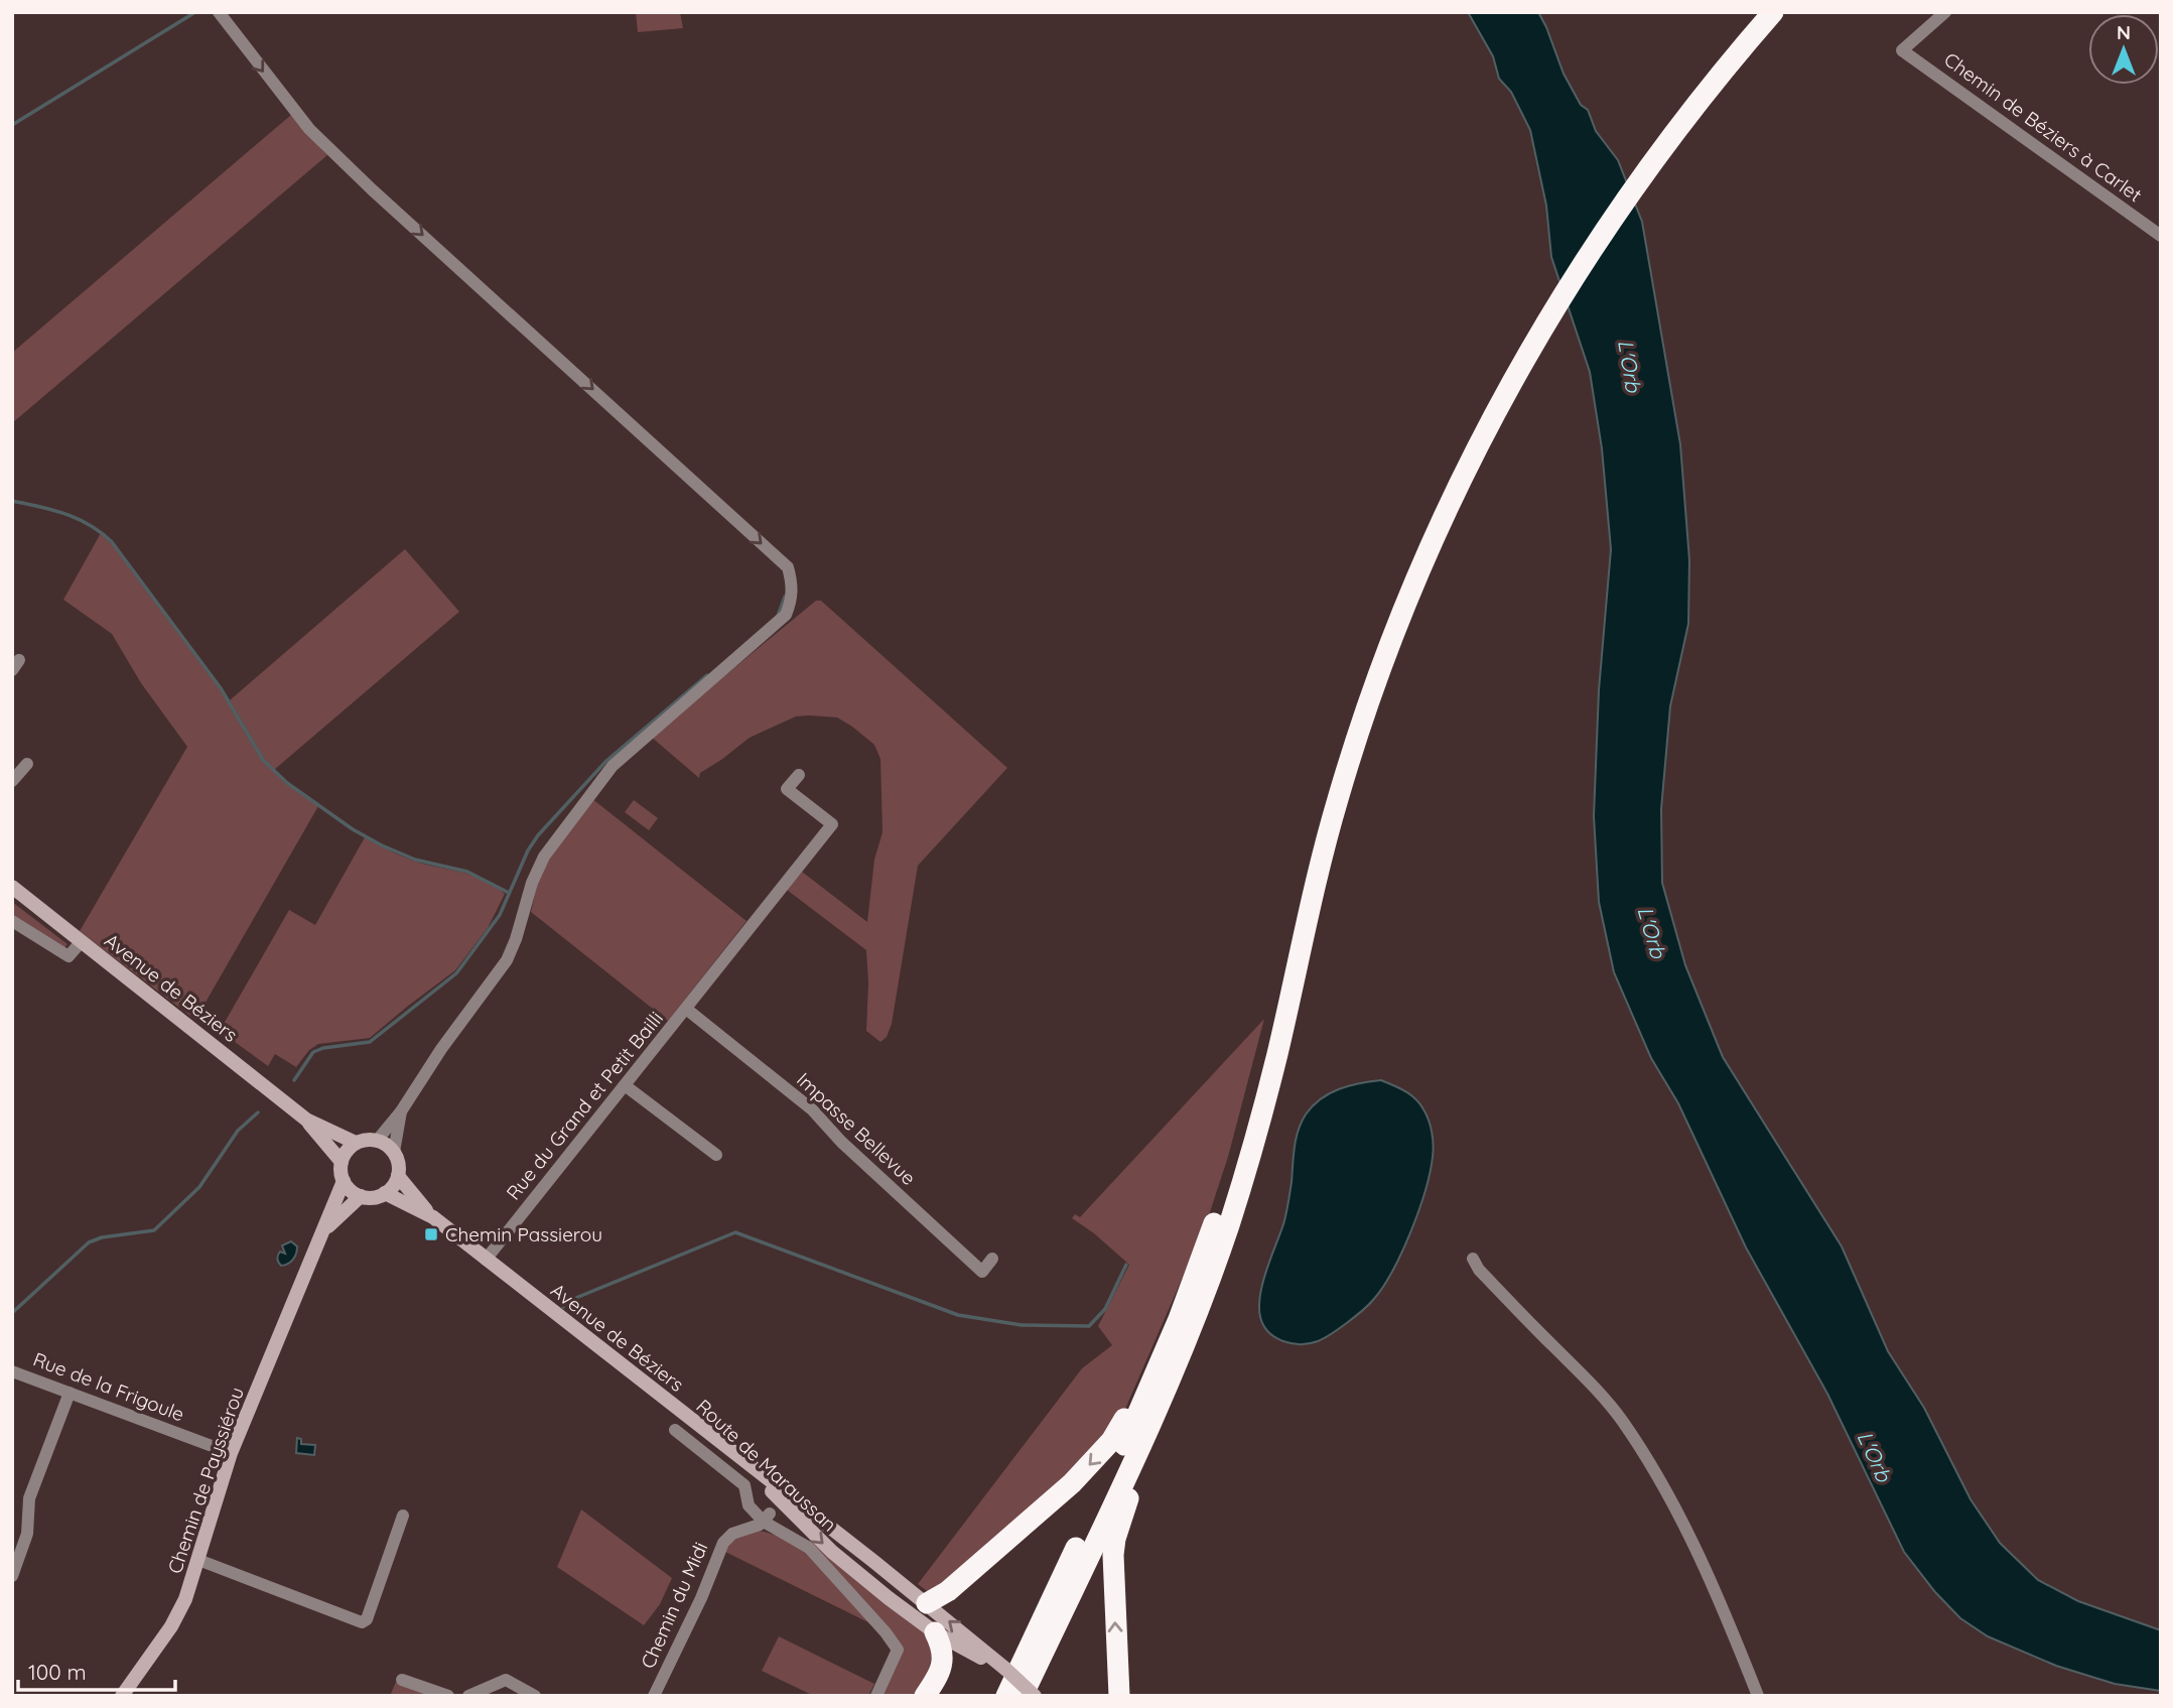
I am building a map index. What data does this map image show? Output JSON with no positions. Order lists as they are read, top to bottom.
{
  "streets": {
    "main road": ["Avenue de Béziers", "Route de Maraussan", "Chemin de Payssiérou"],
    "street": [
      "Chemin de Béziers à Carlet",
      "Rue du Grand et Petit Bailli",
      "Impasse Bellevue",
      "Rue de la Frigoule",
      "Chemin du Midi"
    ]
  },
  "crossings": [
    ["Avenue de Béziers", "Rue du Grand et Petit Bailli"],
    ["Avenue de Béziers", "Route de Maraussan"],
    ["Avenue de Béziers", "Chemin de Payssiérou"],
    ["Rue du Grand et Petit Bailli", "Impasse Bellevue"],
    ["Rue de la Frigoule", "Chemin de Payssiérou"],
    ["Route de Maraussan", "Chemin du Midi"]
  ],
  "water": ["L'Orb"],
  "places": {
    "transit": ["Chemin Passierou"]
  },
  "scale_bar": "100 m",
  "north": "top"
}
